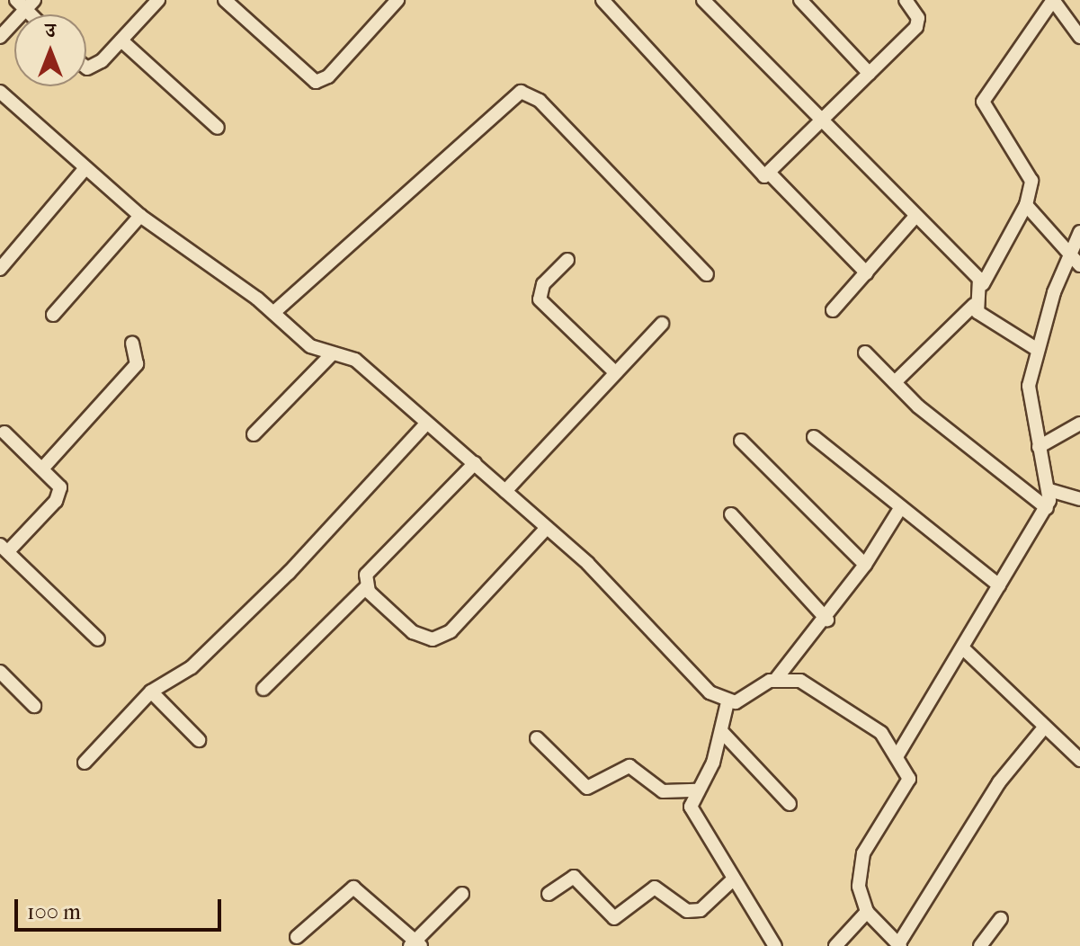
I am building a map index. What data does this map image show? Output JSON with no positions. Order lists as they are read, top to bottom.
{
  "scale_bar": "100 m",
  "north": "top"
}
